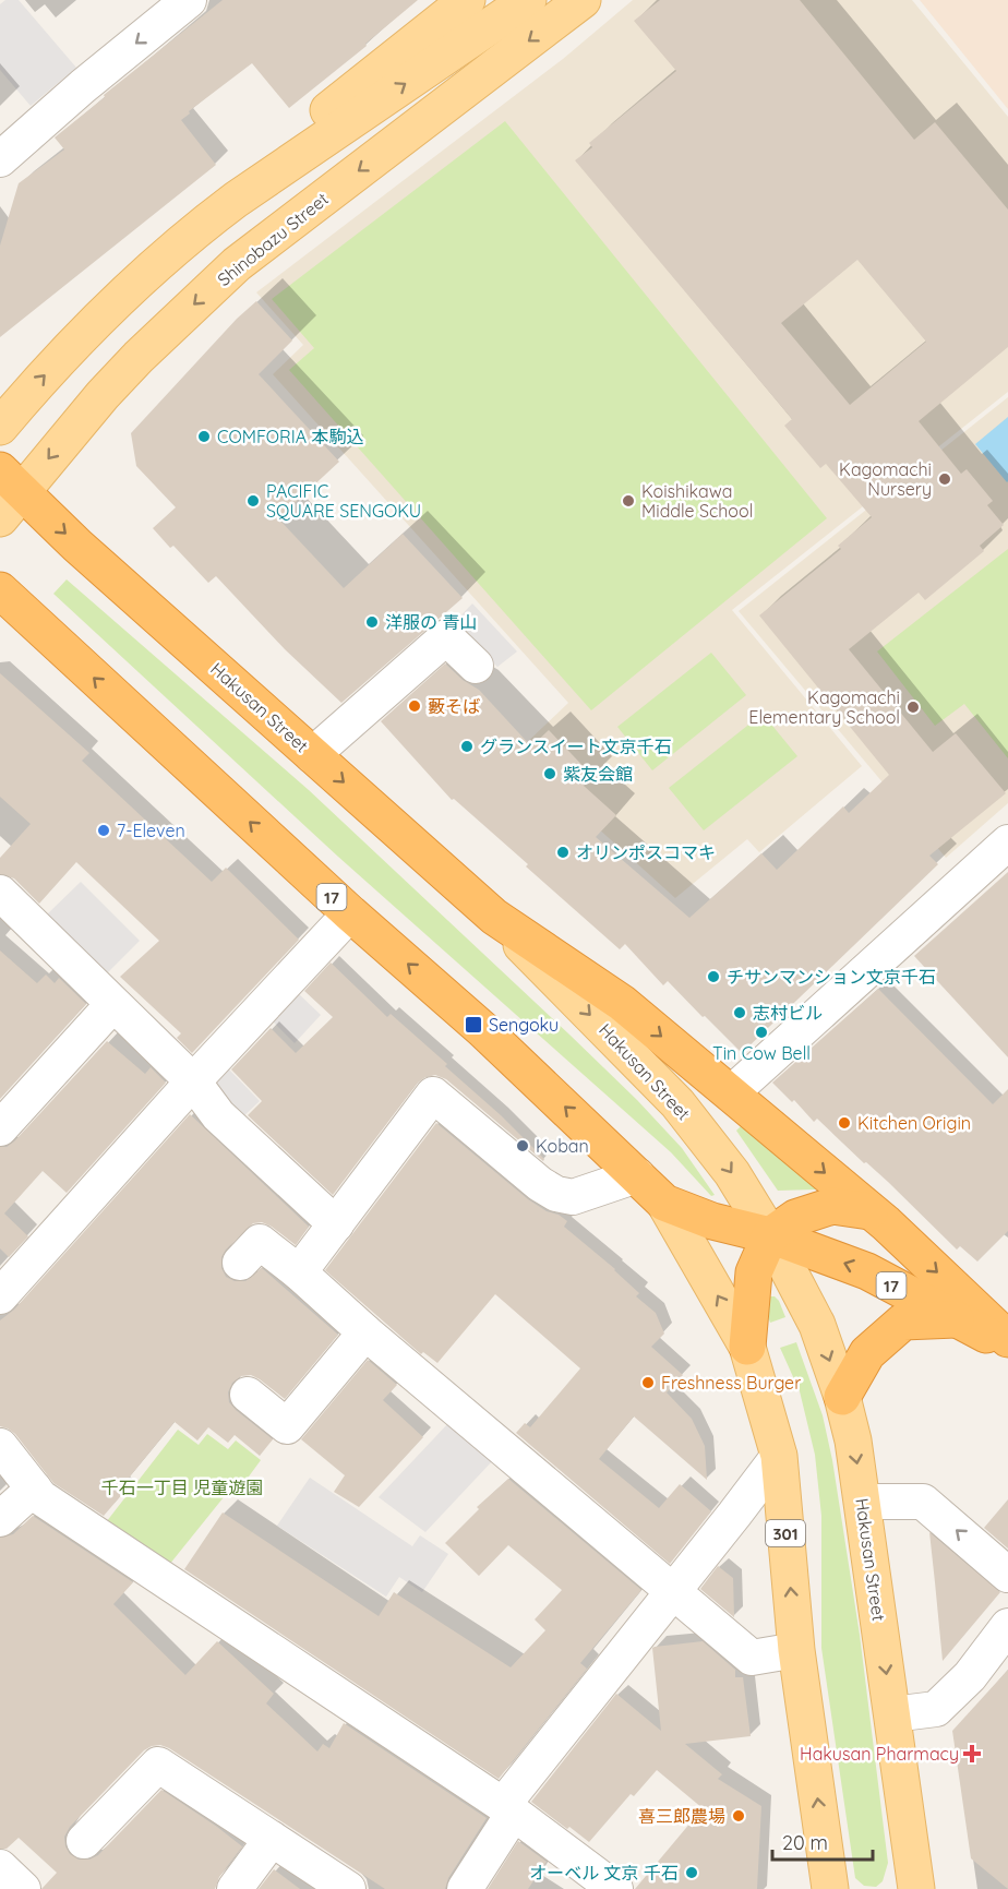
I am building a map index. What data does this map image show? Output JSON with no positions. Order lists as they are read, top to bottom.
{
  "streets": {
    "highway": ["Hakusan Street", "17"],
    "main road": ["Shinobazu Street", "301"]
  },
  "crossings": [
    ["Shinobazu Street", "Hakusan Street"],
    ["Hakusan Street", "17"],
    ["17", "301"]
  ],
  "parks": ["千石一丁目 児童遊園"],
  "places": {
    "other": [
      "COMFORIA 本駒込",
      "Kagomachi Nursery",
      "PACIFIC SQUARE SENGOKU",
      "Koishikawa Middle School",
      "洋服の 青山",
      "藪そば",
      "Kagomachi Elementary School",
      "グランスイート文京千石",
      "紫友会館",
      "7-Eleven",
      "オリンポスコマキ",
      "チサンマンション文京千石",
      "志村ビル",
      "Tin Cow Bell",
      "Kitchen Origin",
      "Koban",
      "Freshness Burger",
      "喜三郎農場",
      "オーベル 文京 千石"
    ],
    "transit": ["Sengoku"],
    "health": ["Hakusan Pharmacy"]
  },
  "scale_bar": "20 m"
}
